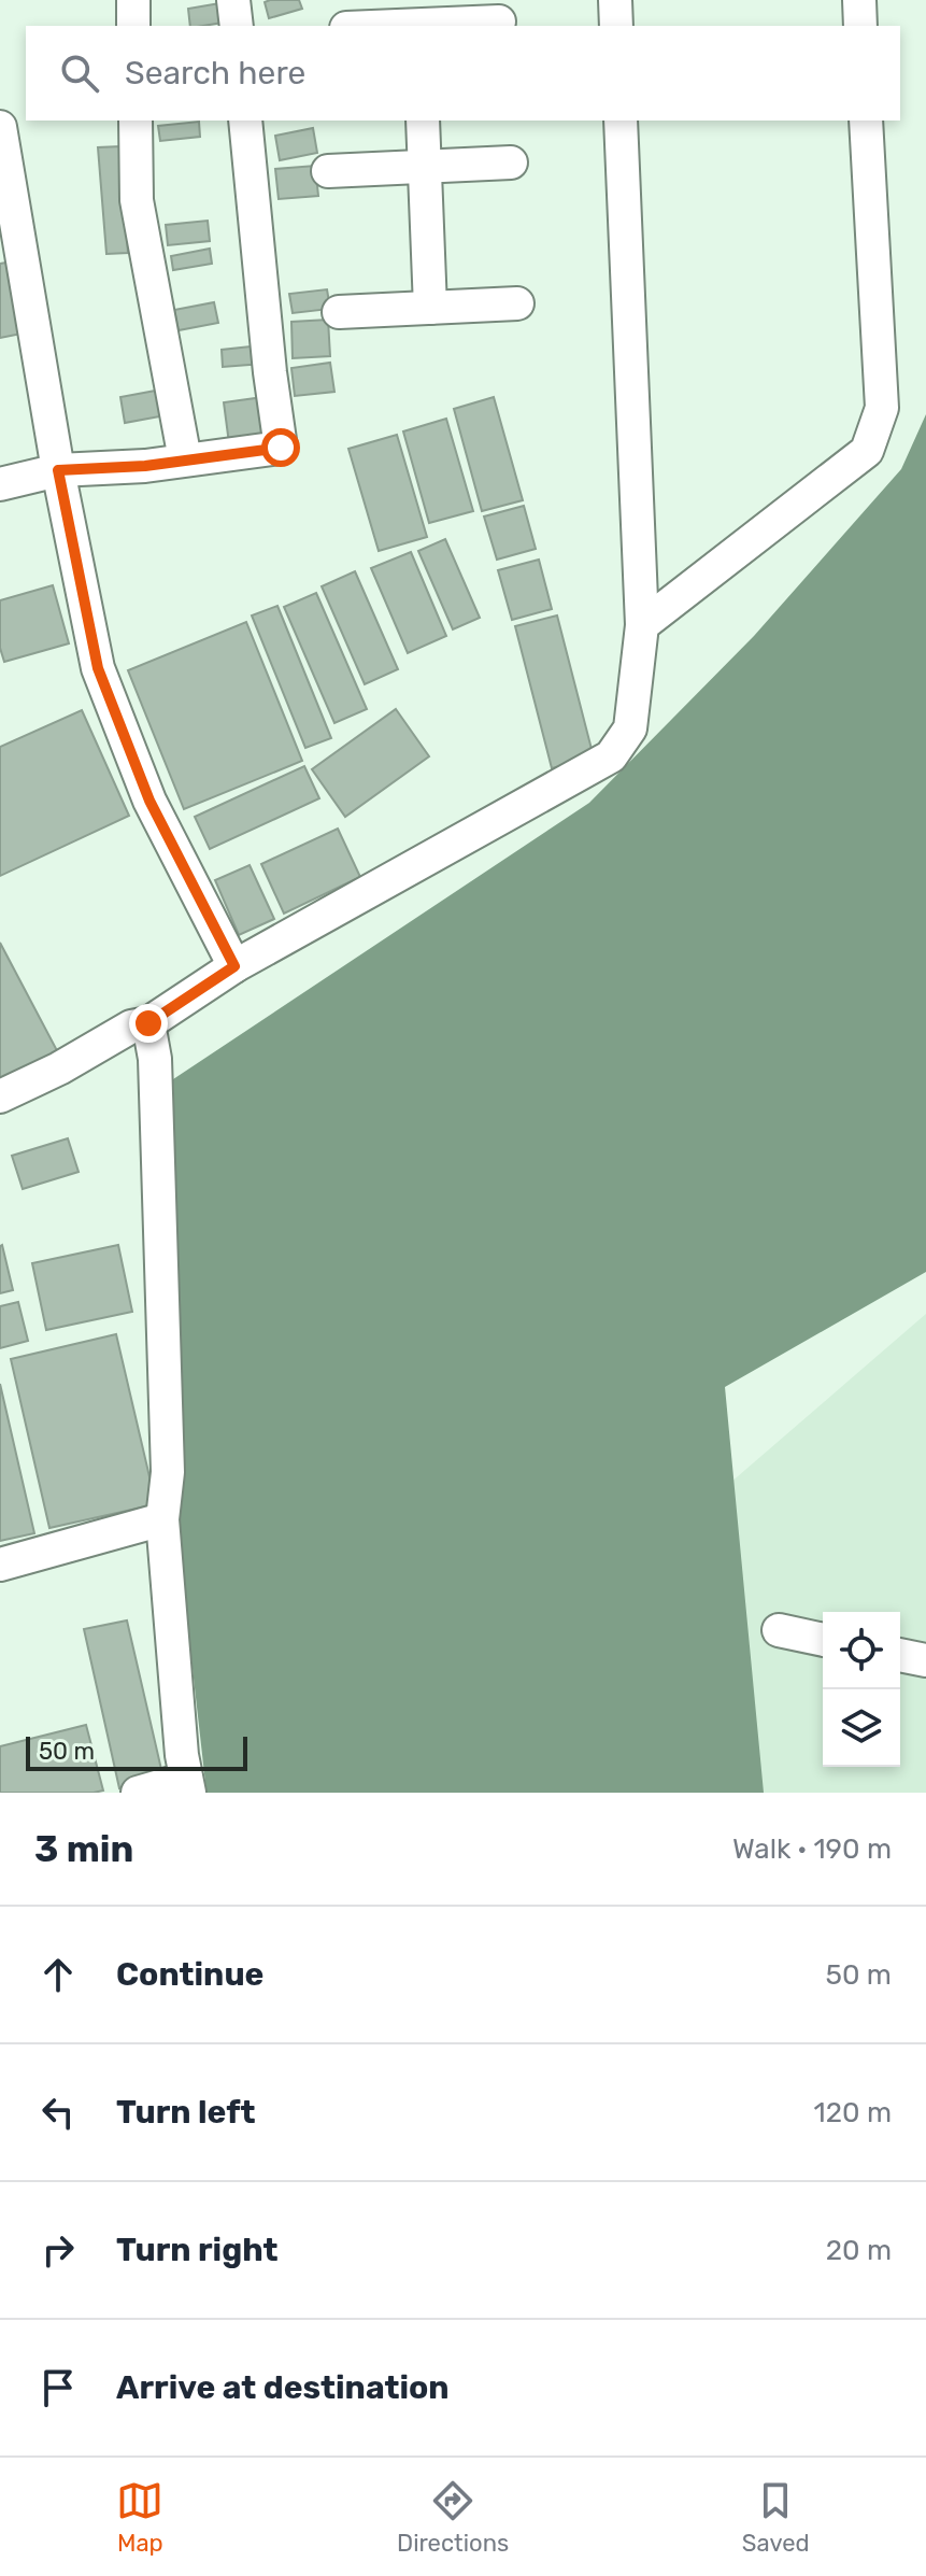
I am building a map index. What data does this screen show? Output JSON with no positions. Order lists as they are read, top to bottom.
{
  "scale_bar": "50 m",
  "page": {
    "search": "Search here",
    "scale": "50 m",
    "heading": ["3 min", "Walk · 190 m"],
    "list": [
      ["Continue", "50 m"],
      ["Turn left", "120 m"],
      ["Turn right", "20 m"],
      "Arrive at destination"
    ],
    "nav": ["Map", "Directions", "Saved"]
  }
}
